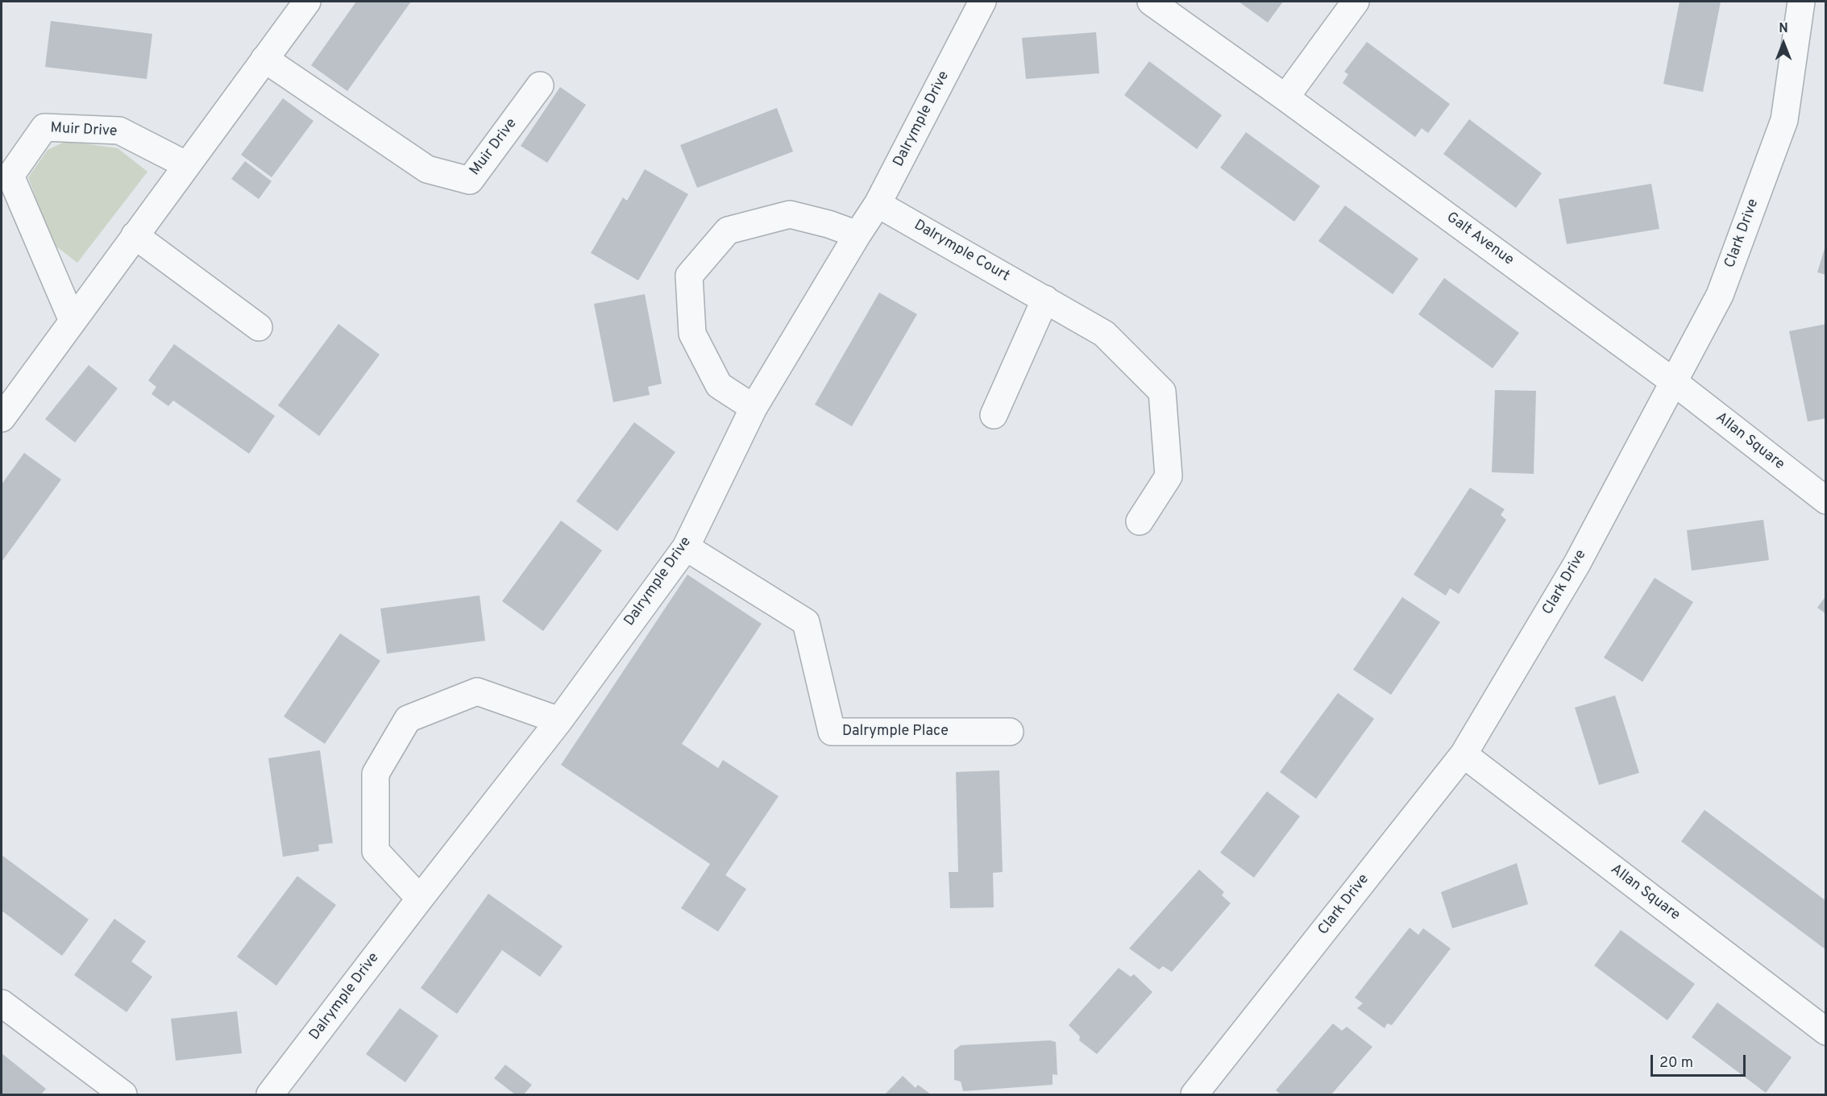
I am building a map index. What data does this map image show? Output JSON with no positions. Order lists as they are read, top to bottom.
{
  "streets": {
    "street": [
      "Dalrymple Drive",
      "Muir Drive",
      "Clark Drive",
      "Galt Avenue",
      "Dalrymple Court",
      "Allan Square",
      "Dalrymple Place"
    ]
  },
  "crossings": [
    ["Dalrymple Drive", "Dalrymple Court"],
    ["Dalrymple Drive", "Dalrymple Place"],
    ["Clark Drive", "Galt Avenue"],
    ["Clark Drive", "Allan Square"],
    ["Galt Avenue", "Allan Square"]
  ],
  "scale_bar": "20 m",
  "north": "top"
}
